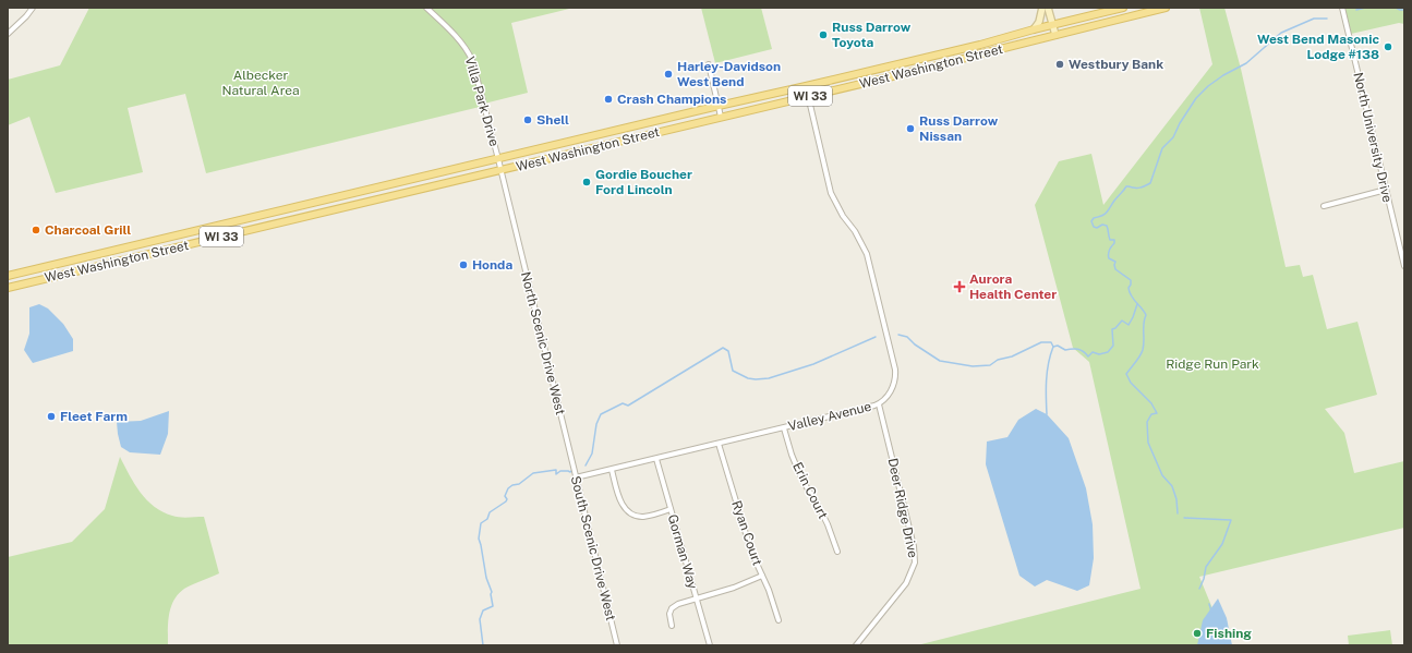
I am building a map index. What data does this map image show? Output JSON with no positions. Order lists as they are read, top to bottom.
{
  "streets": {
    "main road": ["West Washington Street", "WI 33"],
    "street": [
      "Villa Park Drive",
      "North University Drive",
      "North Scenic Drive West",
      "Valley Avenue",
      "Erin Court",
      "Deer Ridge Drive",
      "Ryan Court",
      "South Scenic Drive West",
      "Gorman Way"
    ]
  },
  "crossings": [
    ["West Washington Street", "Villa Park Drive"],
    ["West Washington Street", "North Scenic Drive West"],
    ["West Washington Street", "Valley Avenue"],
    ["Villa Park Drive", "North Scenic Drive West"],
    ["North Scenic Drive West", "South Scenic Drive West"],
    ["Valley Avenue", "Erin Court"],
    ["Valley Avenue", "Deer Ridge Drive"],
    ["Valley Avenue", "Ryan Court"],
    ["Valley Avenue", "South Scenic Drive West"],
    ["Valley Avenue", "Gorman Way"]
  ],
  "parks": ["Albecker Natural Area", "Ridge Run Park"],
  "places": {
    "other": [
      "Russ Darrow Toyota",
      "West Bend Masonic Lodge #138",
      "Westbury Bank",
      "Harley-Davidson West Bend",
      "Crash Champions",
      "Shell",
      "Russ Darrow Nissan",
      "Gordie Boucher Ford Lincoln",
      "Charcoal Grill",
      "Honda",
      "Fleet Farm",
      "Fishing"
    ],
    "health": ["Aurora Health Center"]
  }
}
